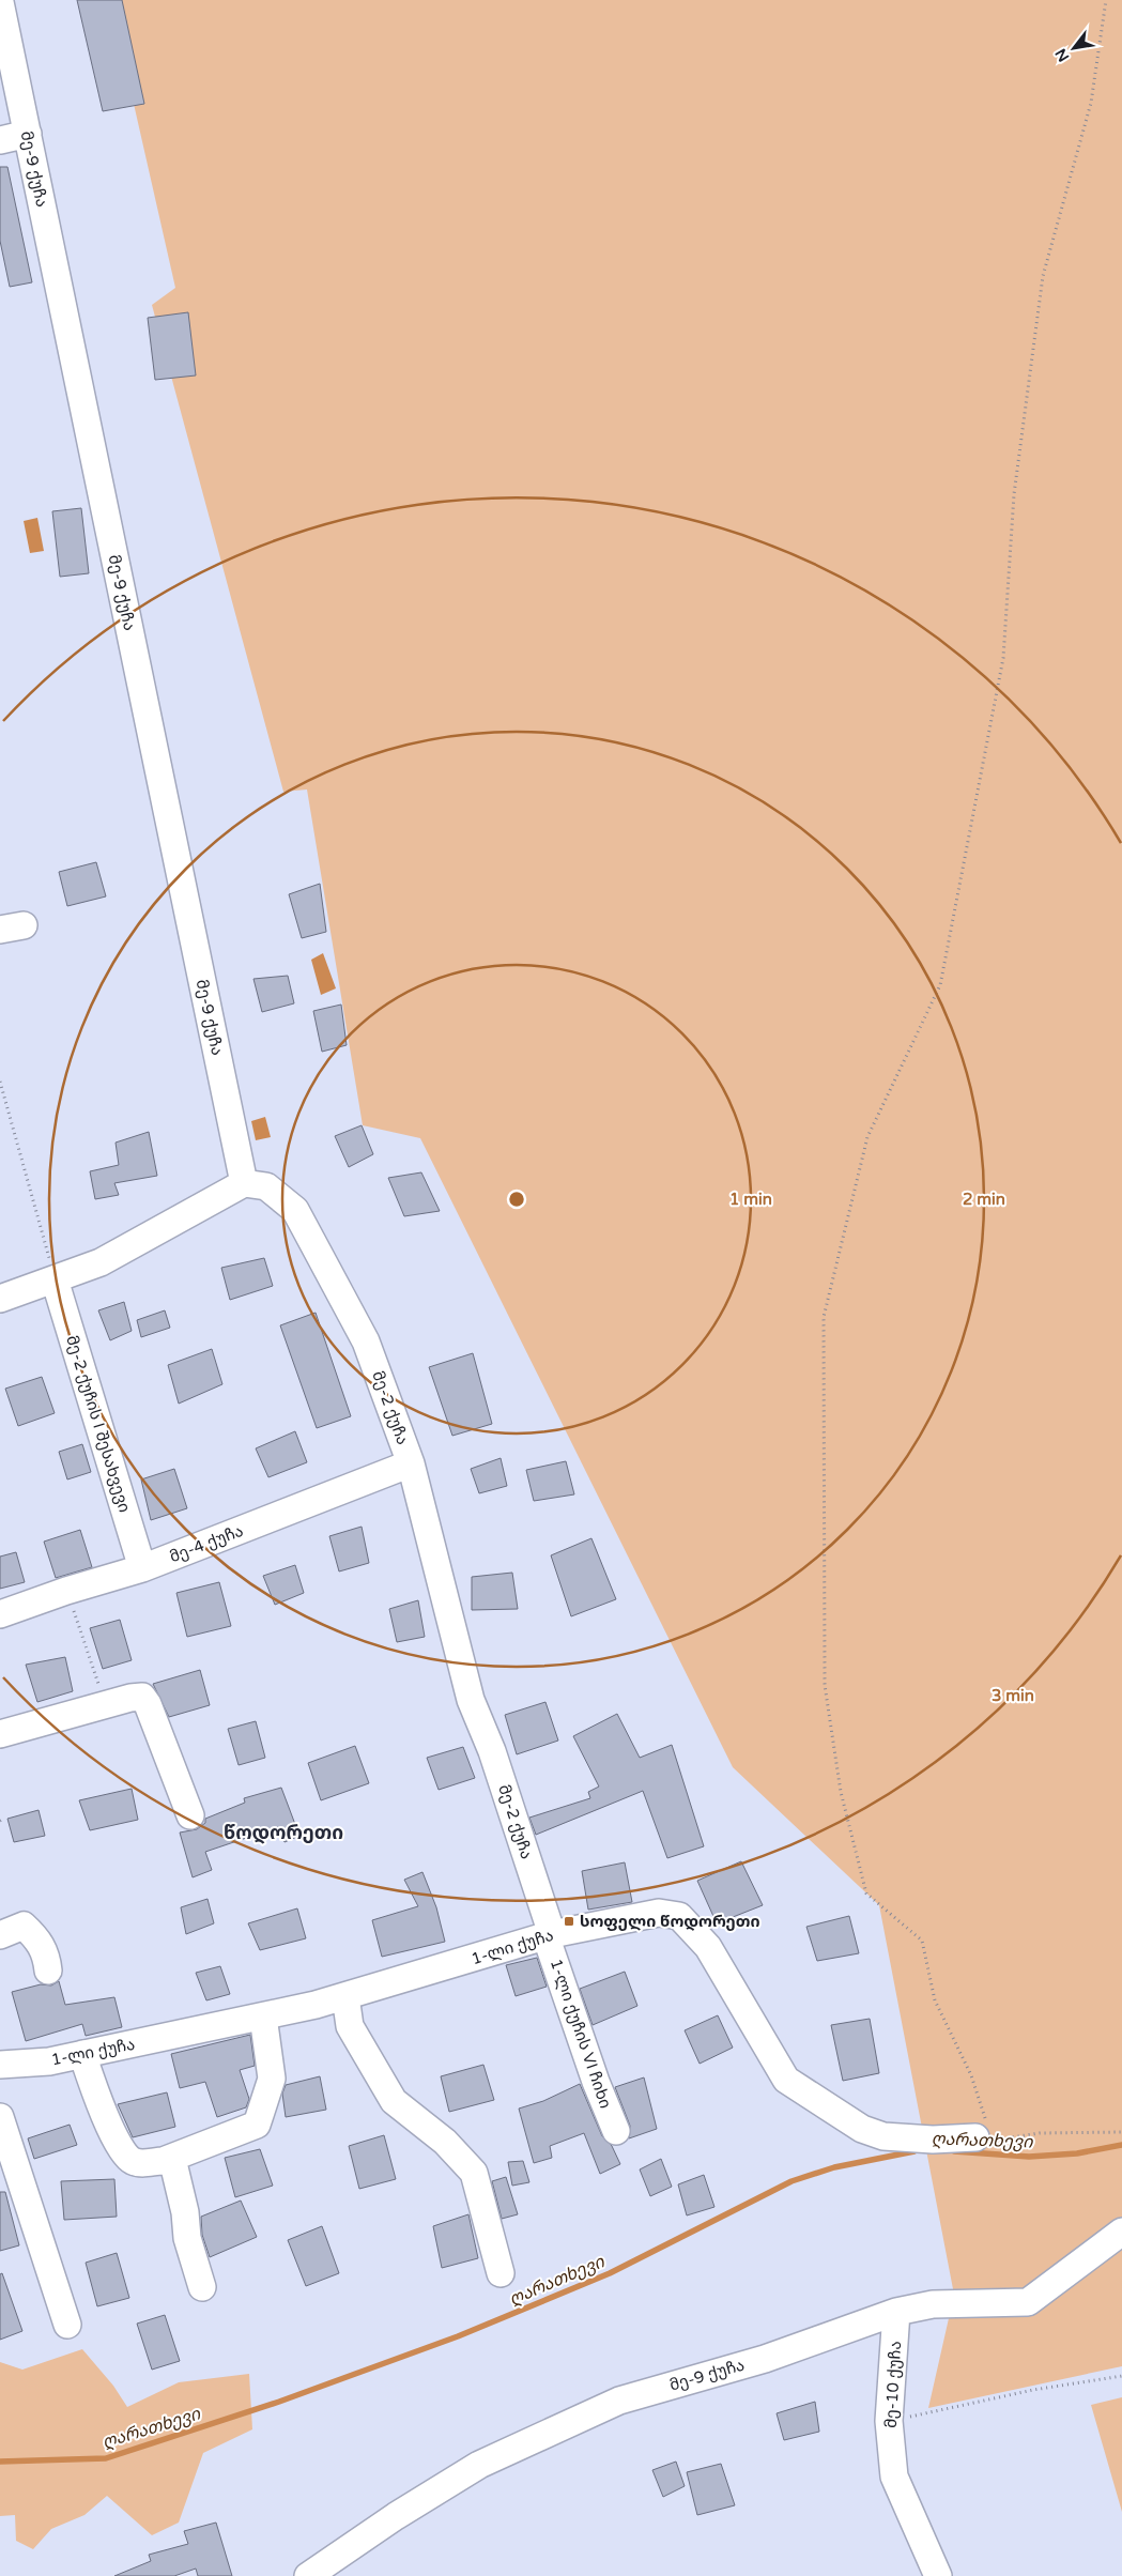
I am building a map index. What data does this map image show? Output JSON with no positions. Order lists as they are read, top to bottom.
{
  "streets": {
    "street": [
      "მე-9 ქუჩა",
      "მე-2 ქუჩა",
      "მე-2 ქუჩის I შესახვევი",
      "მე-4 ქუჩა",
      "1-ლი ქუჩა",
      "1-ლი ქუჩის VI ჩიხი",
      "მე-10 ქუჩა"
    ]
  },
  "crossings": [
    ["მე-9 ქუჩა", "მე-2 ქუჩა"],
    ["მე-9 ქუჩა", "მე-10 ქუჩა"],
    ["მე-2 ქუჩა", "მე-4 ქუჩა"],
    ["მე-2 ქუჩა", "1-ლი ქუჩა"],
    ["მე-2 ქუჩა", "1-ლი ქუჩის VI ჩიხი"],
    ["მე-2 ქუჩის I შესახვევი", "მე-4 ქუჩა"],
    ["1-ლი ქუჩა", "1-ლი ქუჩის VI ჩიხი"]
  ],
  "districts": ["წოდორეთი"],
  "water": ["ღარათხევი"],
  "places": {
    "transit": ["სოფელი წოდორეთი"]
  },
  "north": "bottom left",
  "rings": ["1 min", "2 min", "3 min"]
}
